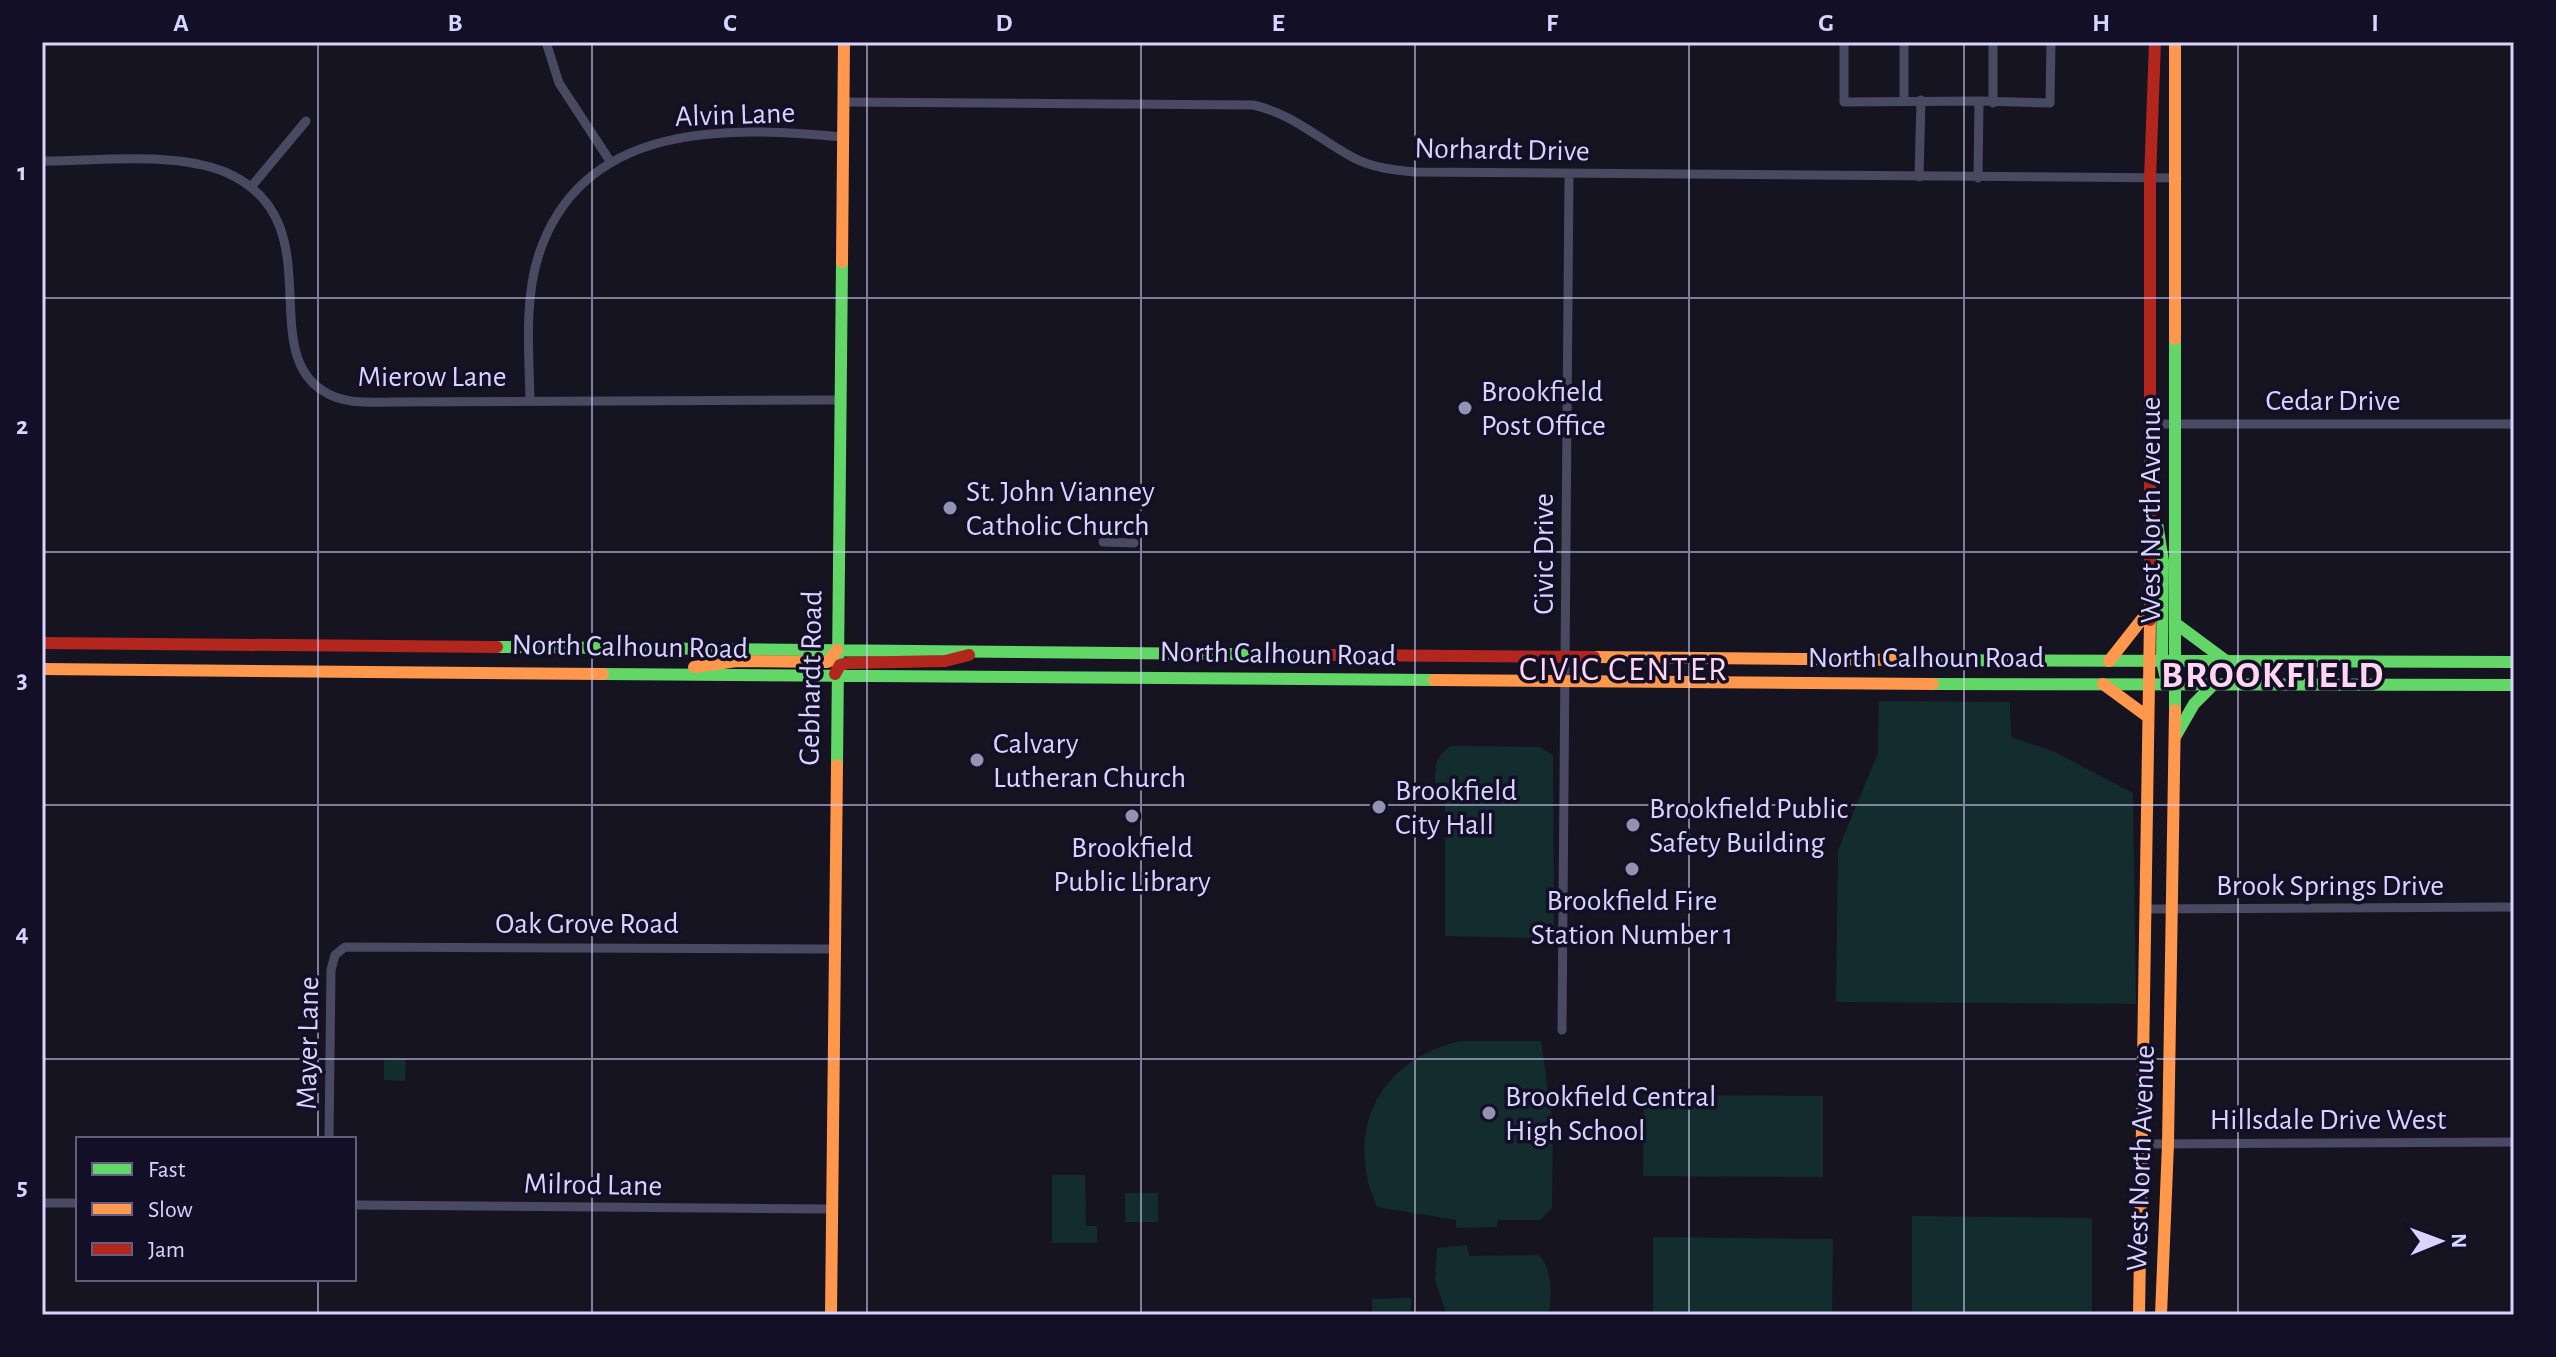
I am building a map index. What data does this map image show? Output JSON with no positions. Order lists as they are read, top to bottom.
{
  "streets": {
    "main road": ["West North Avenue", "North Calhoun Road", "Gebhardt Road"],
    "street": [
      "Alvin Lane",
      "Norhardt Drive",
      "Mierow Lane",
      "Cedar Drive",
      "Civic Drive",
      "Brook Springs Drive",
      "Oak Grove Road",
      "Mayer Lane",
      "Hillsdale Drive West",
      "Milrod Lane"
    ]
  },
  "crossings": [
    ["Alvin Lane", "Mierow Lane"],
    ["Alvin Lane", "Gebhardt Road"],
    ["Norhardt Drive", "West North Avenue"],
    ["Norhardt Drive", "Civic Drive"],
    ["Norhardt Drive", "Gebhardt Road"],
    ["Mierow Lane", "Gebhardt Road"],
    ["Cedar Drive", "West North Avenue"],
    ["West North Avenue", "North Calhoun Road"],
    ["West North Avenue", "Brook Springs Drive"],
    ["West North Avenue", "Hillsdale Drive West"],
    ["Civic Drive", "North Calhoun Road"],
    ["North Calhoun Road", "Gebhardt Road"],
    ["Gebhardt Road", "Oak Grove Road"],
    ["Gebhardt Road", "Milrod Lane"],
    ["Oak Grove Road", "Mayer Lane"]
  ],
  "districts": ["CIVIC CENTER", "BROOKFIELD"],
  "places": [
    "Brookfield Post Office",
    "St. John Vianney Catholic Church",
    "Calvary Lutheran Church",
    "Brookfield City Hall",
    "Brookfield Public Library",
    "Brookfield Public Safety Building",
    "Brookfield Fire Station Number 1",
    "Brookfield Central High School"
  ],
  "legend": ["Fast", "Slow", "Jam"],
  "north": "right",
  "grid": {
    "columns": [
      "A",
      "B",
      "C",
      "D",
      "E",
      "F",
      "G",
      "H",
      "I"
    ],
    "rows": [
      "1",
      "2",
      "3",
      "4",
      "5"
    ]
  }
}
